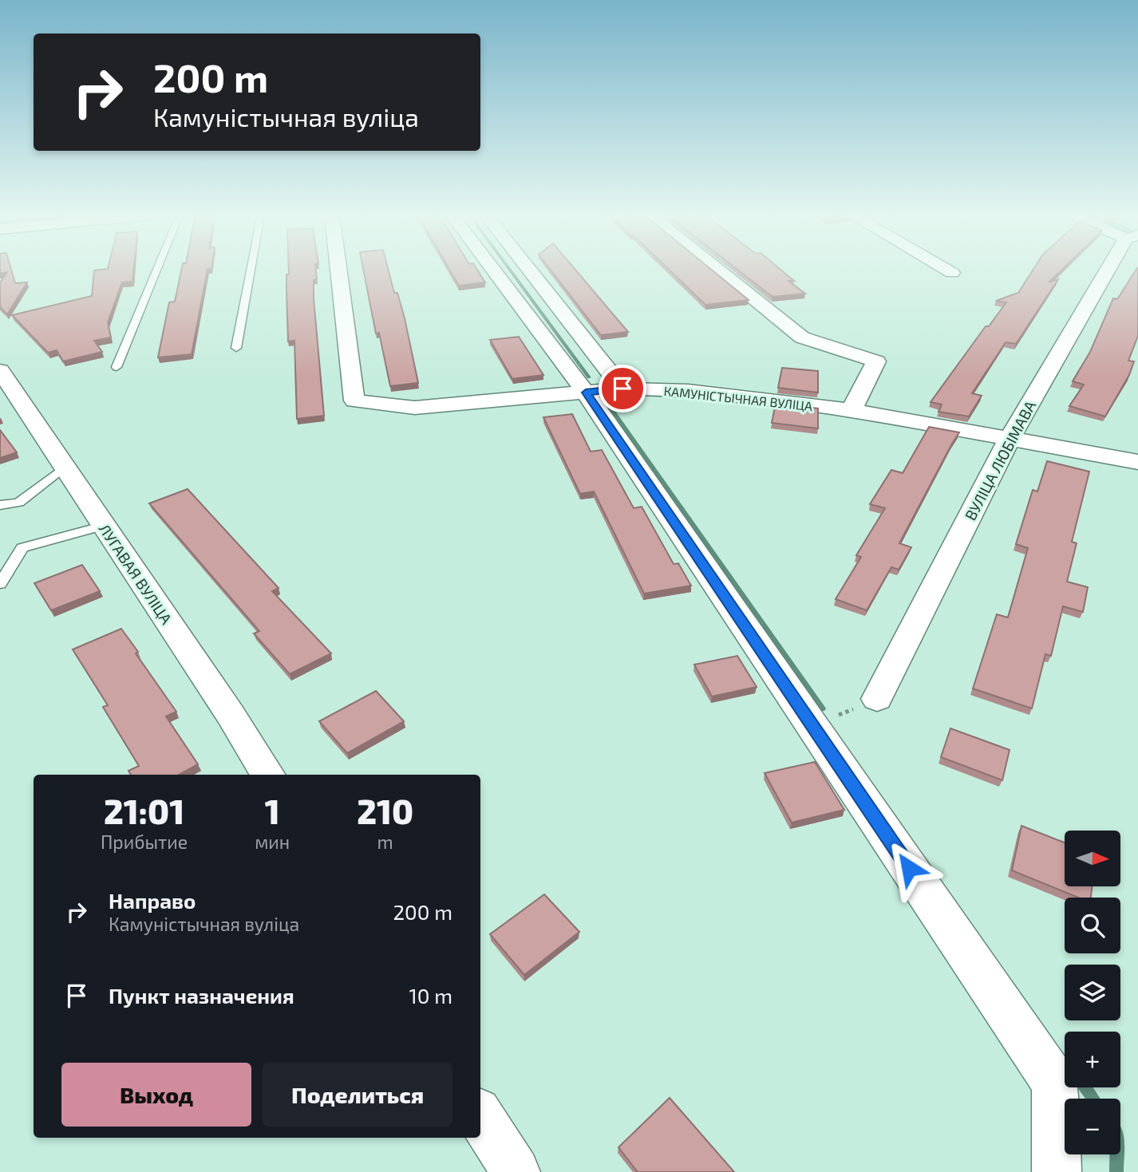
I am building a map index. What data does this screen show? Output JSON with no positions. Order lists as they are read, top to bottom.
{
  "streets": {
    "street": ["КАМУНІСТЫЧНАЯ ВУЛІЦА", "ВУЛІЦА ЛЮБІМАВА", "ЛУГАВАЯ ВУЛІЦА"]
  },
  "crossings": [
    ["КАМУНІСТЫЧНАЯ ВУЛІЦА", "ВУЛІЦА ЛЮБІМАВА"]
  ],
  "north": "right",
  "page": {
    "turn": ["200 m", "Камуністычная вуліца"],
    "eta": [
      "21:01",
      "Прибытие",
      "1",
      "мин",
      "210",
      "m"
    ],
    "map_buttons": ["+", "−"],
    "list": [
      {
        "name": "Направо",
        "note": "Камуністычная вуліца",
        "value": "200 m"
      },
      {
        "name": "Пункт назначения",
        "value": "10 m"
      }
    ],
    "buttons": ["Выход", "Поделиться"]
  }
}
